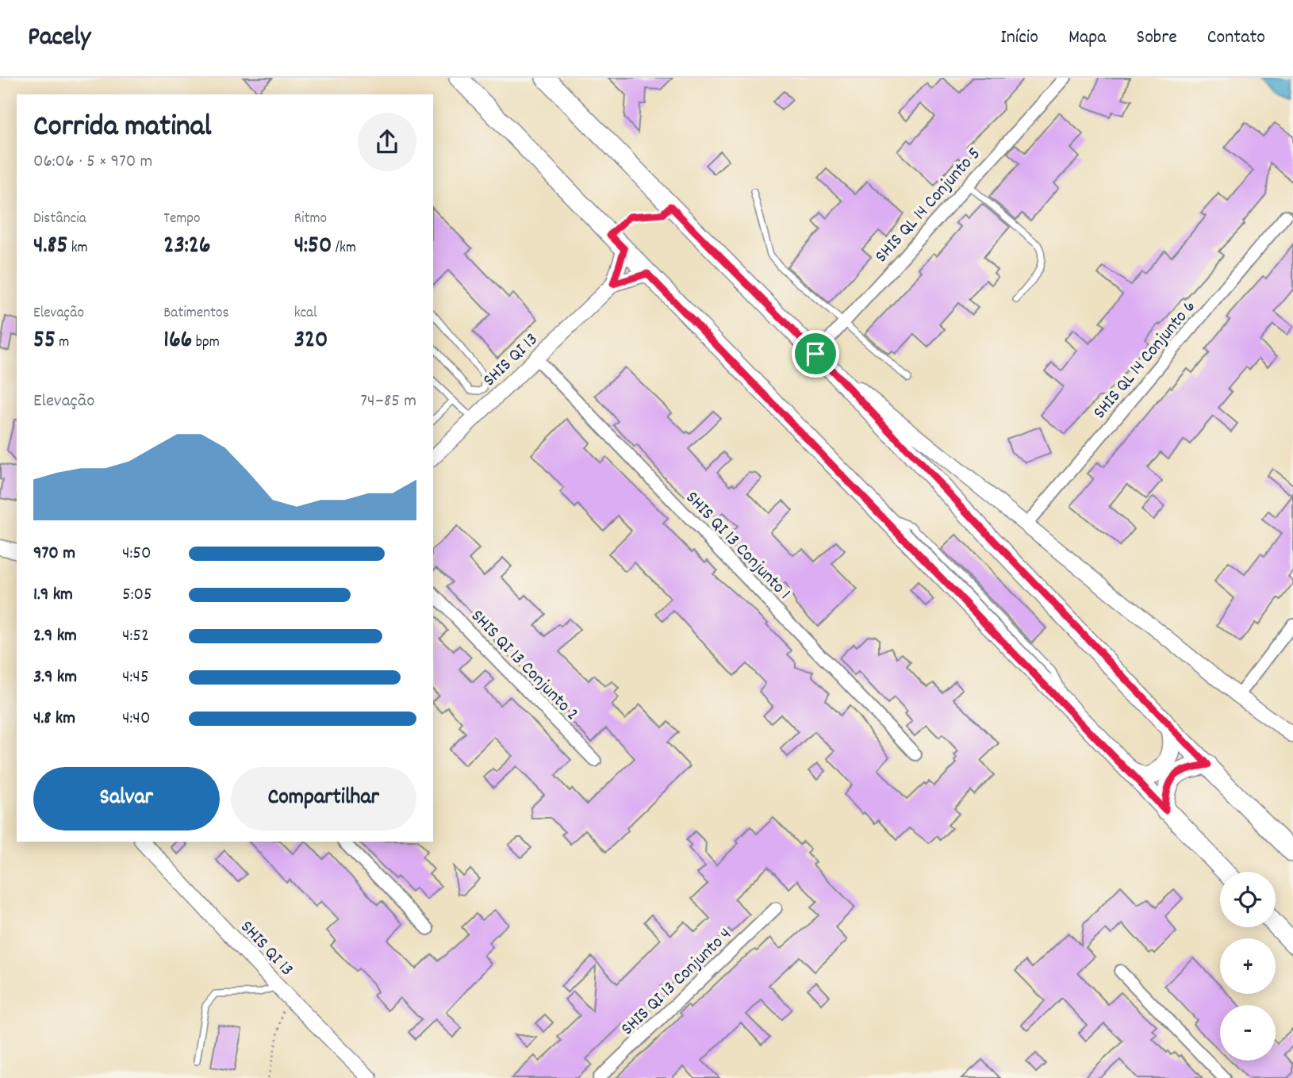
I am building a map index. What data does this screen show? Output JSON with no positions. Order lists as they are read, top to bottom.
{
  "streets": {
    "street": [
      "SHIS QL 14 Conjunto 5",
      "SHIS QI 13",
      "SHIS QL 14 Conjunto 6",
      "SHIS QI 13 Conjunto 1",
      "SHIS QI 13 Conjunto 2",
      "SHIS QI 13 Conjunto 4"
    ]
  },
  "crossings": [
    ["SHIS QI 13", "SHIS QI 13 Conjunto 1"]
  ],
  "page": {
    "header": "Pacely",
    "nav": [
      "Início",
      "Mapa",
      "Sobre",
      "Contato"
    ],
    "heading": ["Corrida matinal", "06:06 · 5 × 970 m"],
    "stats": [
      ["Distância", "4.85 km"],
      ["Tempo", "23:26"],
      ["Ritmo", "4:50 /km"],
      ["Elevação", "55 m"],
      ["Batimentos", "166 bpm"],
      ["kcal", "320"]
    ],
    "chart": ["Elevação", "74–85 m"],
    "list": [
      {
        "name": "970 m",
        "note": "4:50"
      },
      {
        "name": "1.9 km",
        "note": "5:05"
      },
      {
        "name": "2.9 km",
        "note": "4:52"
      },
      {
        "name": "3.9 km",
        "note": "4:45"
      },
      {
        "name": "4.8 km",
        "note": "4:40"
      }
    ],
    "buttons": ["Salvar", "Compartilhar"],
    "map_buttons": ["+", "−"]
  }
}
